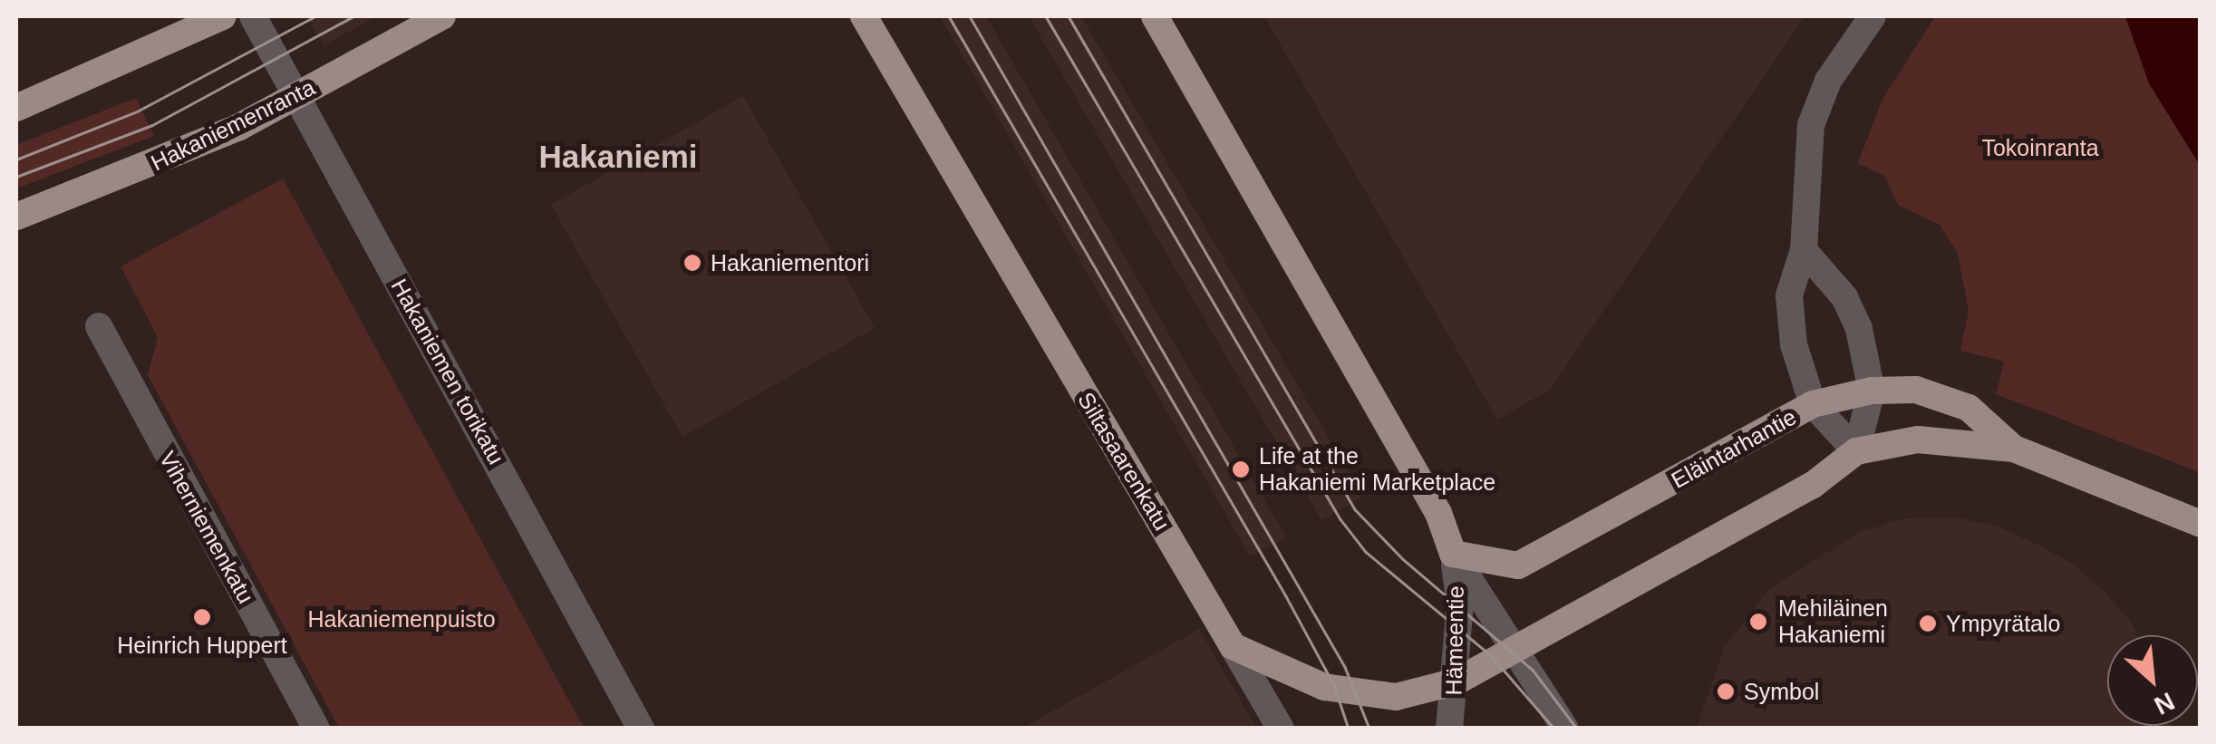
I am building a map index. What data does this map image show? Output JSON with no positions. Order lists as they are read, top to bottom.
{
  "streets": {
    "main road": ["Hakaniemenranta", "Eläintarhantie", "Siltasaarenkatu"],
    "street": ["Hakaniemen torikatu", "Viherniemenkatu", "Hämeentie"]
  },
  "crossings": [
    ["Hakaniemenranta", "Hakaniemen torikatu"],
    ["Eläintarhantie", "Hämeentie"]
  ],
  "districts": ["Hakaniemi"],
  "parks": ["Tokoinranta", "Hakaniemenpuisto"],
  "places": [
    "Hakaniementori",
    "Life at the Hakaniemi Marketplace",
    "Heinrich Huppert",
    "Mehiläinen Hakaniemi",
    "Ympyrätalo",
    "Symbol"
  ],
  "north": "bottom right"
}
